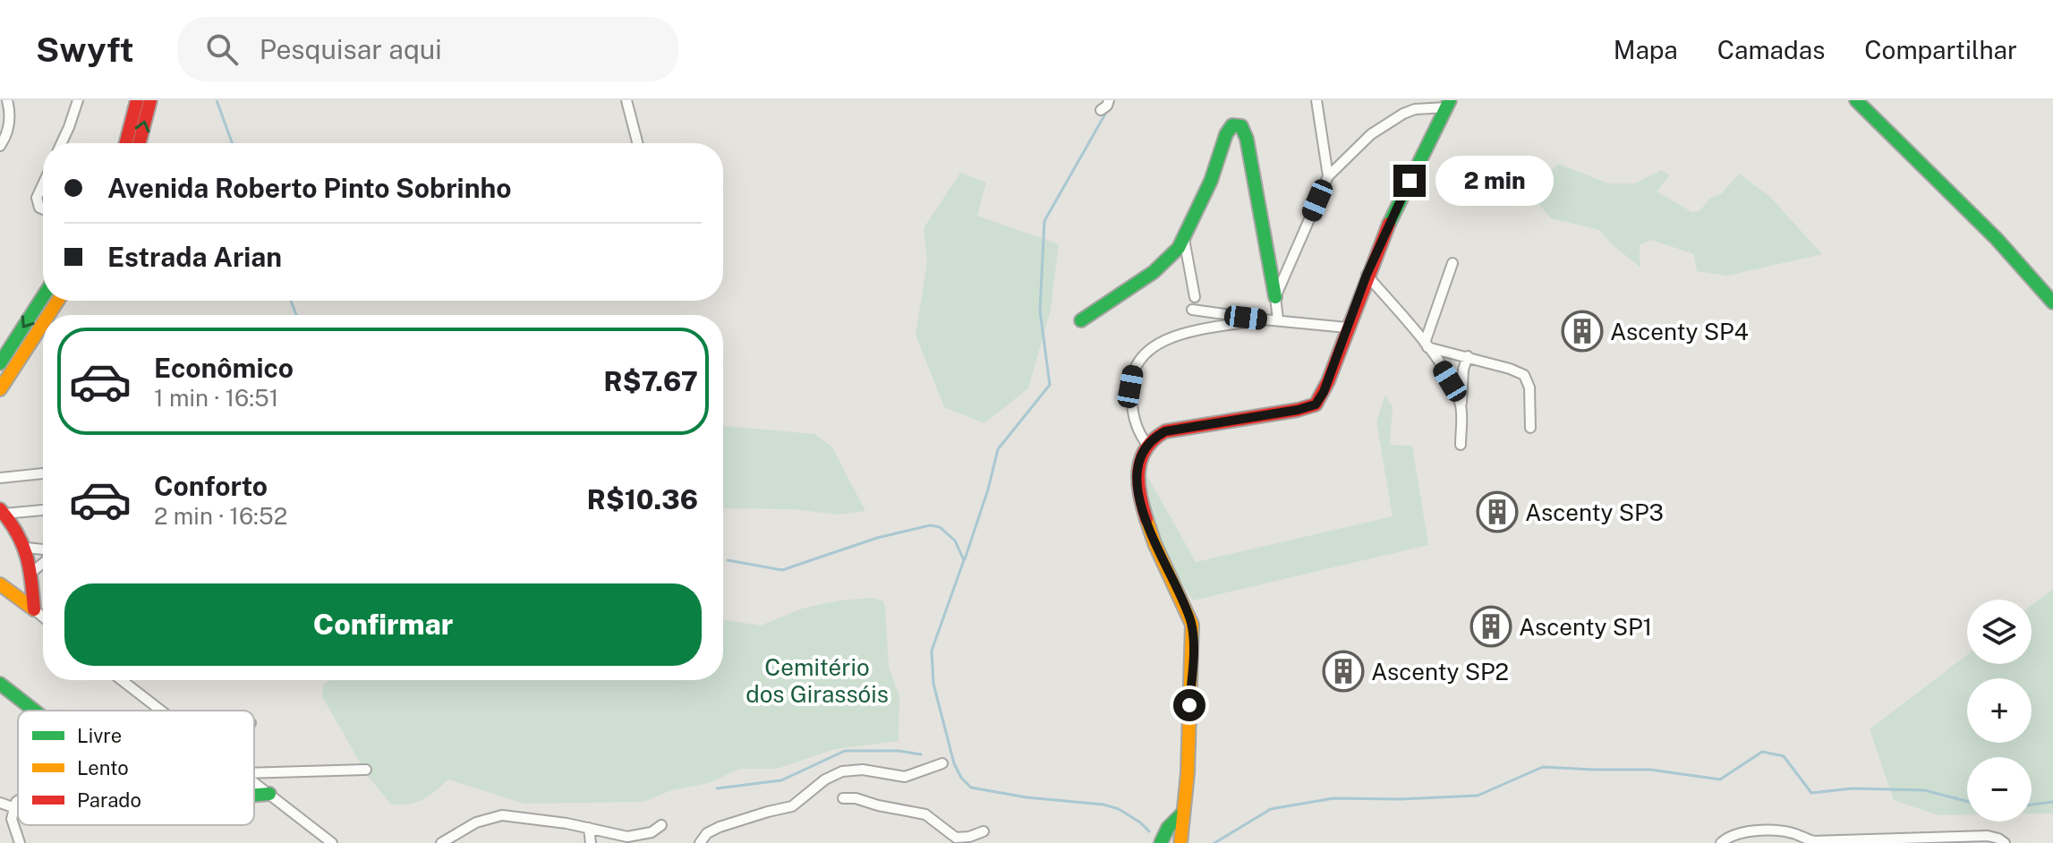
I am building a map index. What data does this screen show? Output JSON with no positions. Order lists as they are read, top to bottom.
{
  "parks": ["Cemitério dos Girassóis"],
  "places": {
    "building": [
      "Ascenty SP4",
      "Ascenty SP3",
      "Ascenty SP1",
      "Ascenty SP2"
    ]
  },
  "legend": ["Livre", "Lento", "Parado"],
  "page": {
    "header": "Swyft",
    "search": "Pesquisar aqui",
    "nav": ["Mapa", "Camadas", "Compartilhar"],
    "banner": ["Avenida Roberto Pinto Sobrinho", "Estrada Arian"],
    "bubble": "2 min",
    "list": [
      {
        "name": "Econômico",
        "note": "1 min · 16:51",
        "value": "R$7.67"
      },
      {
        "name": "Conforto",
        "note": "2 min · 16:52",
        "value": "R$10.36"
      }
    ],
    "buttons": "Confirmar",
    "map_buttons": ["+", "−"]
  }
}
